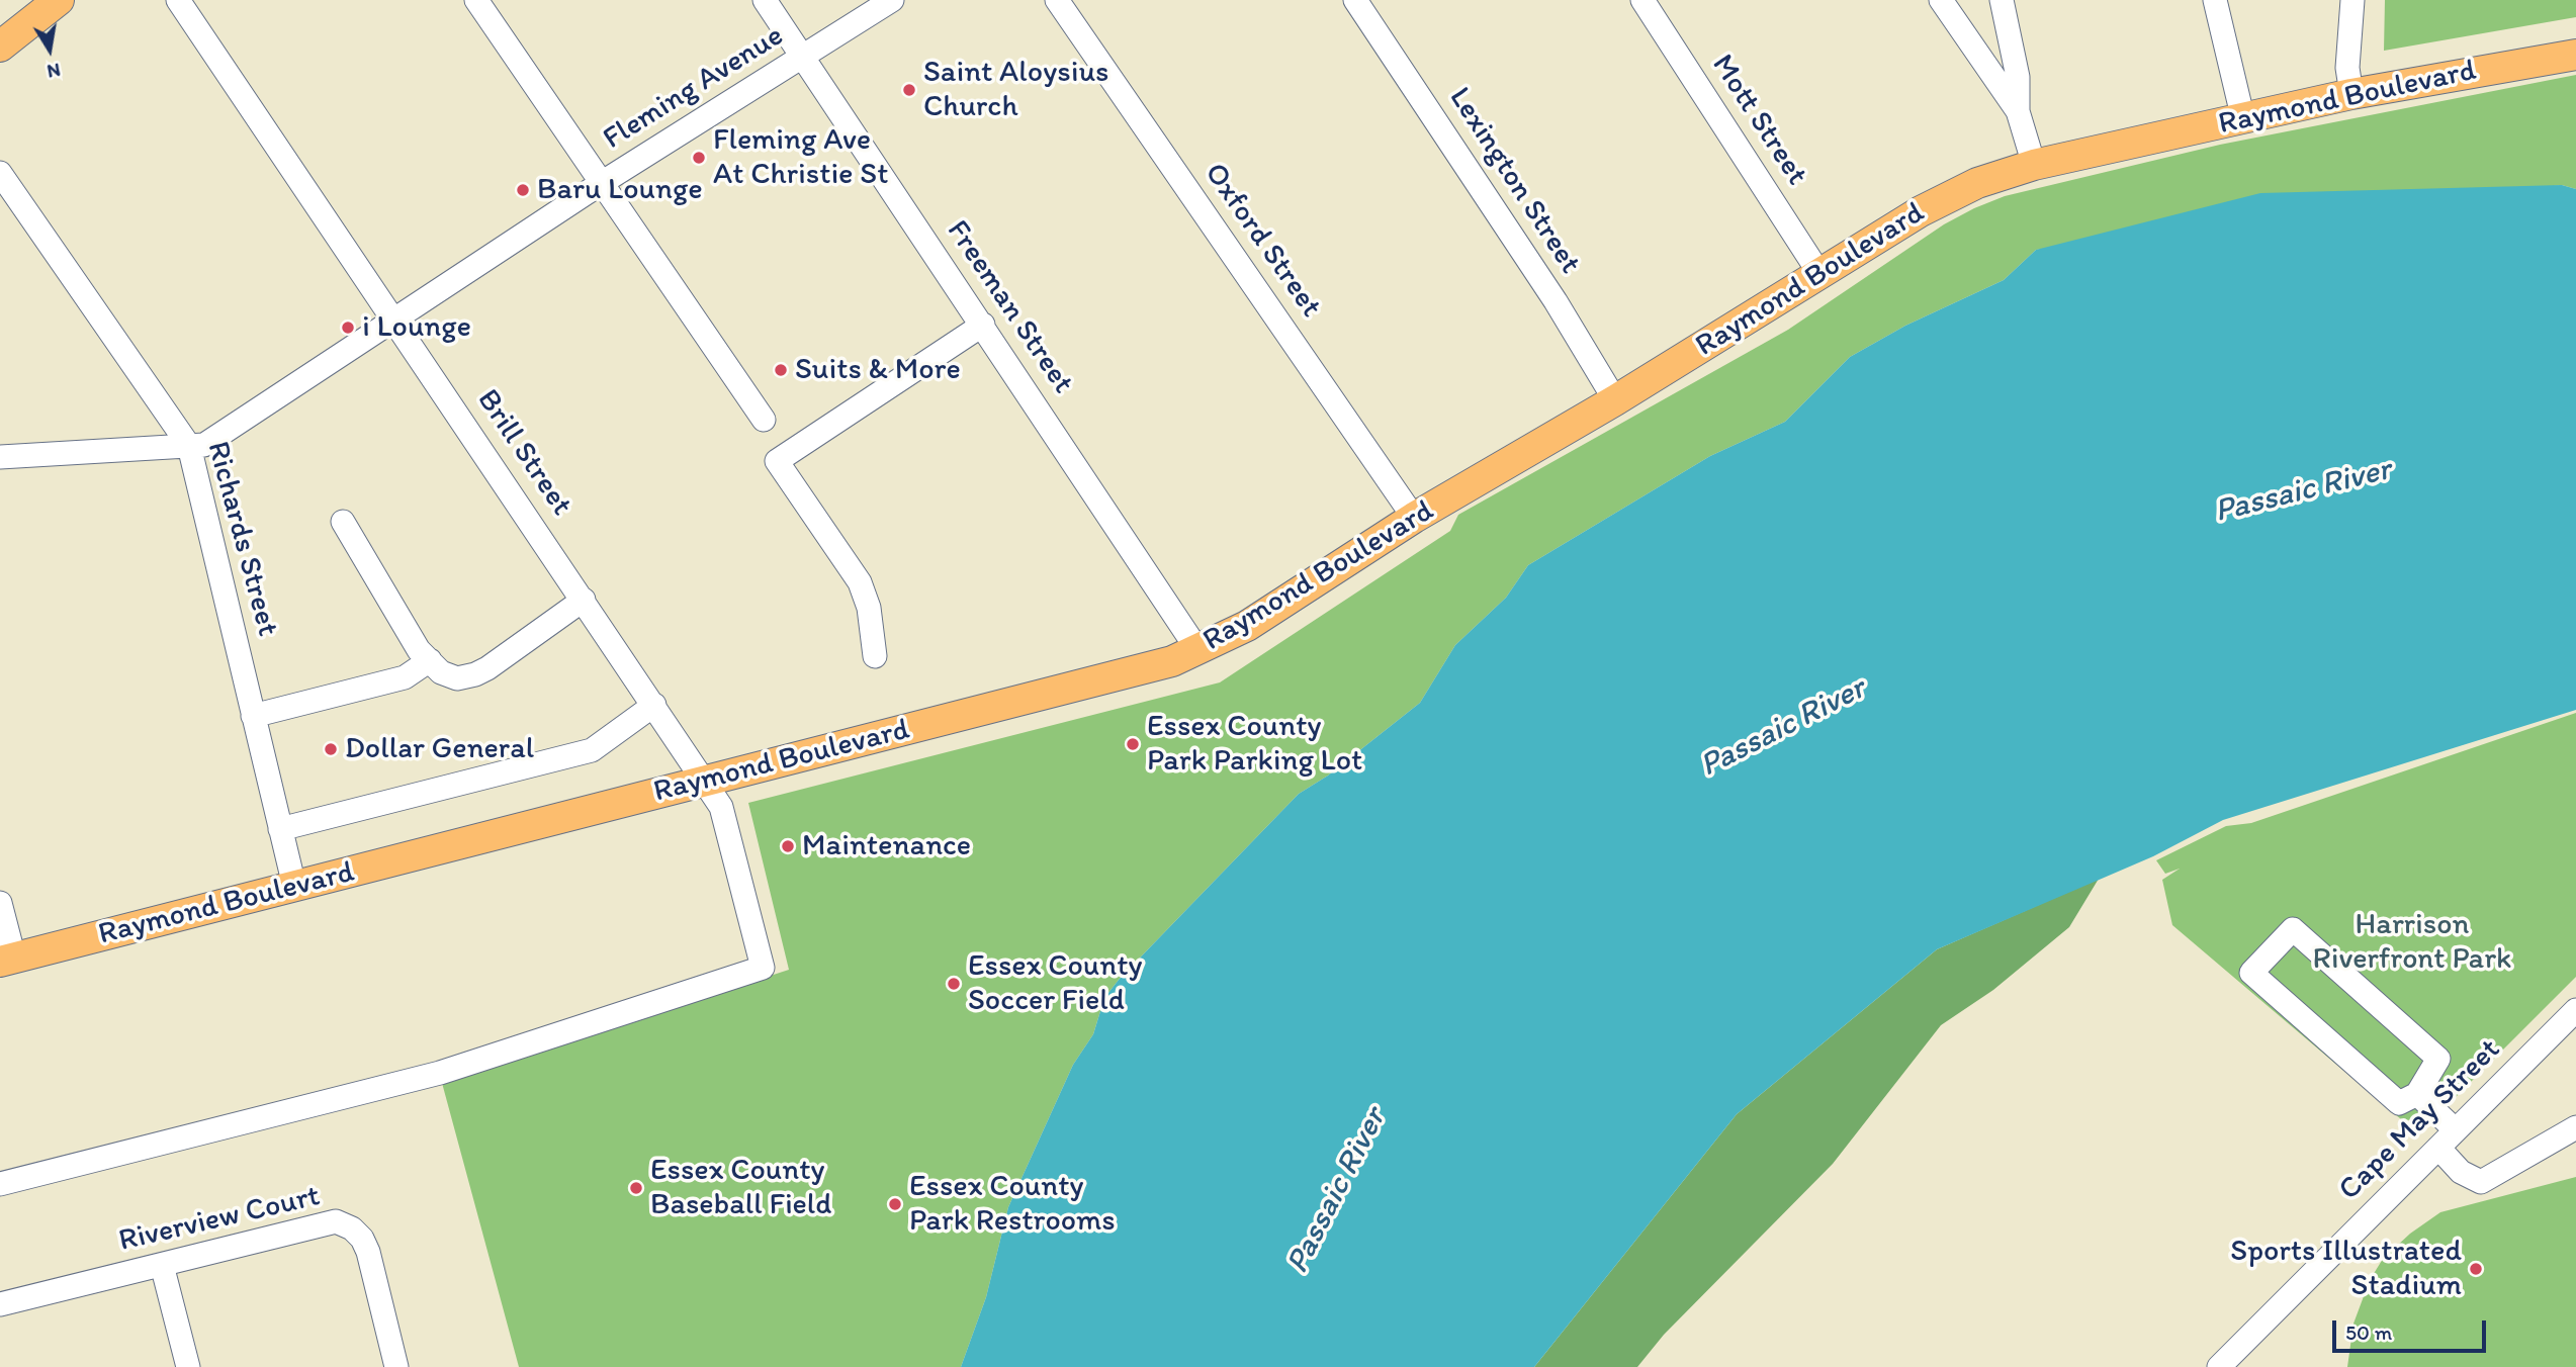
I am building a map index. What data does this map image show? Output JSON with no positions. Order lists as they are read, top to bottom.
{
  "streets": {
    "main road": ["Raymond Boulevard"],
    "street": [
      "Fleming Avenue",
      "Mott Street",
      "Lexington Street",
      "Oxford Street",
      "Freeman Street",
      "Brill Street",
      "Richards Street",
      "Cape May Street",
      "Riverview Court"
    ]
  },
  "crossings": [
    ["Fleming Avenue", "Freeman Street"],
    ["Fleming Avenue", "Brill Street"],
    ["Fleming Avenue", "Richards Street"],
    ["Raymond Boulevard", "Mott Street"],
    ["Raymond Boulevard", "Lexington Street"],
    ["Raymond Boulevard", "Oxford Street"],
    ["Raymond Boulevard", "Freeman Street"],
    ["Raymond Boulevard", "Brill Street"],
    ["Raymond Boulevard", "Richards Street"]
  ],
  "water": ["Passaic River"],
  "parks": ["Harrison Riverfront Park"],
  "places": [
    "Saint Aloysius Church",
    "Fleming Ave At Christie St",
    "Baru Lounge",
    "i Lounge",
    "Suits & More",
    "Essex County Park Parking Lot",
    "Dollar General",
    "Maintenance",
    "Essex County Soccer Field",
    "Essex County Baseball Field",
    "Essex County Park Restrooms",
    "Sports Illustrated Stadium"
  ],
  "scale_bar": "50 m",
  "north": "bottom"
}
